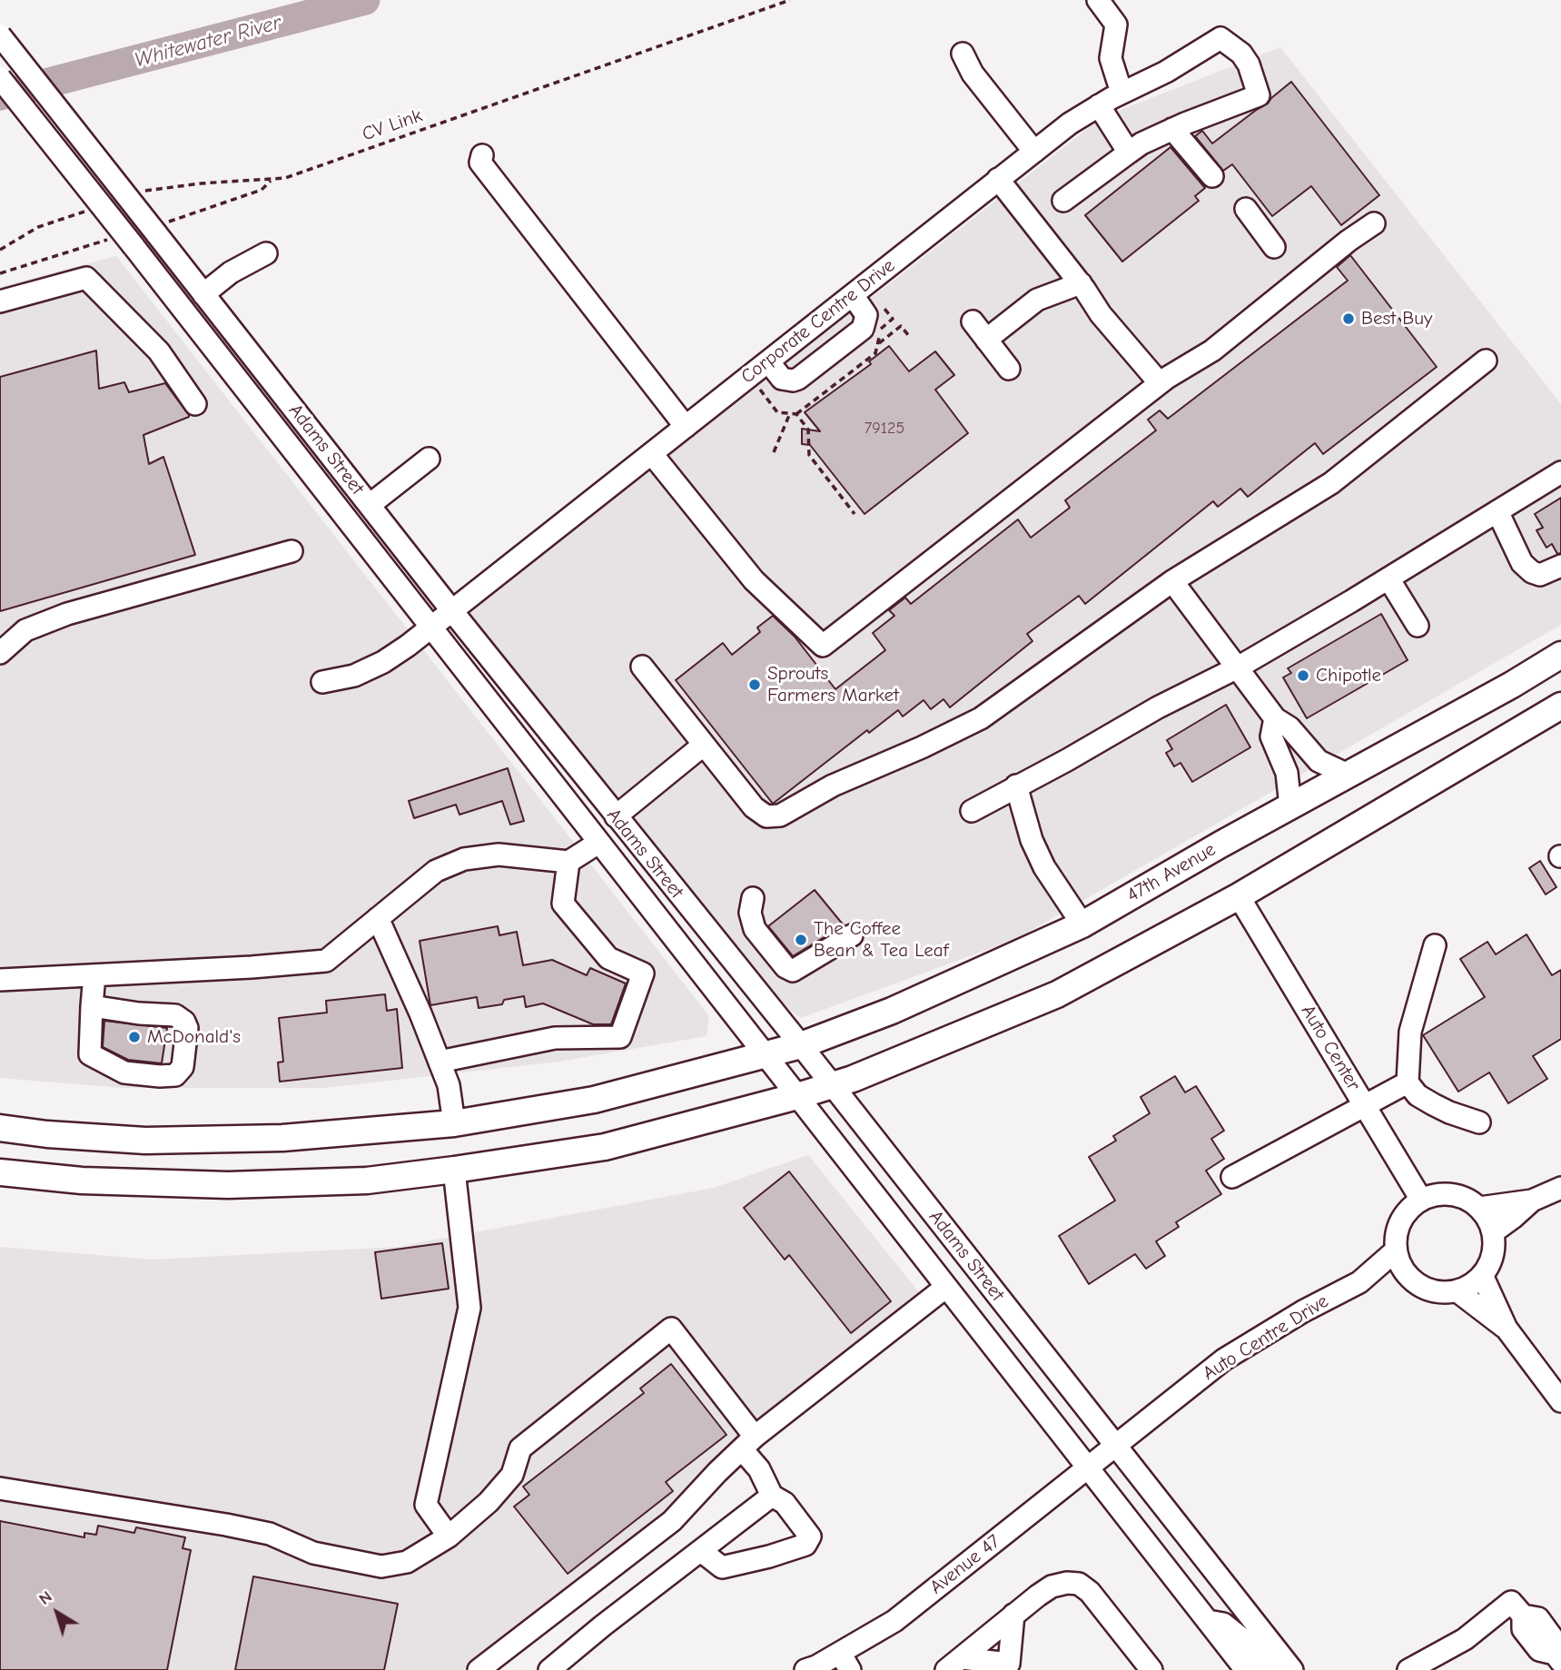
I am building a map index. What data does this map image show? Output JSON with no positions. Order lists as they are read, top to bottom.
{
  "streets": {
    "main road": ["47th Avenue"],
    "street": [
      "Corporate Centre Drive",
      "Adams Street",
      "Auto Center",
      "Auto Centre Drive",
      "Avenue 47"
    ],
    "path": ["CV Link"]
  },
  "crossings": [
    ["Corporate Centre Drive", "Adams Street"],
    ["Adams Street", "47th Avenue"],
    ["Adams Street", "Auto Centre Drive"],
    ["Adams Street", "Avenue 47"],
    ["Auto Center", "Auto Centre Drive"],
    ["Auto Centre Drive", "Avenue 47"]
  ],
  "water": ["Whitewater River"],
  "places": [
    "Best Buy",
    "Chipotle",
    "Sprouts Farmers Market",
    "The Coffee Bean & Tea Leaf",
    "McDonald's"
  ],
  "house_numbers": ["79125"],
  "north": "top left"
}
